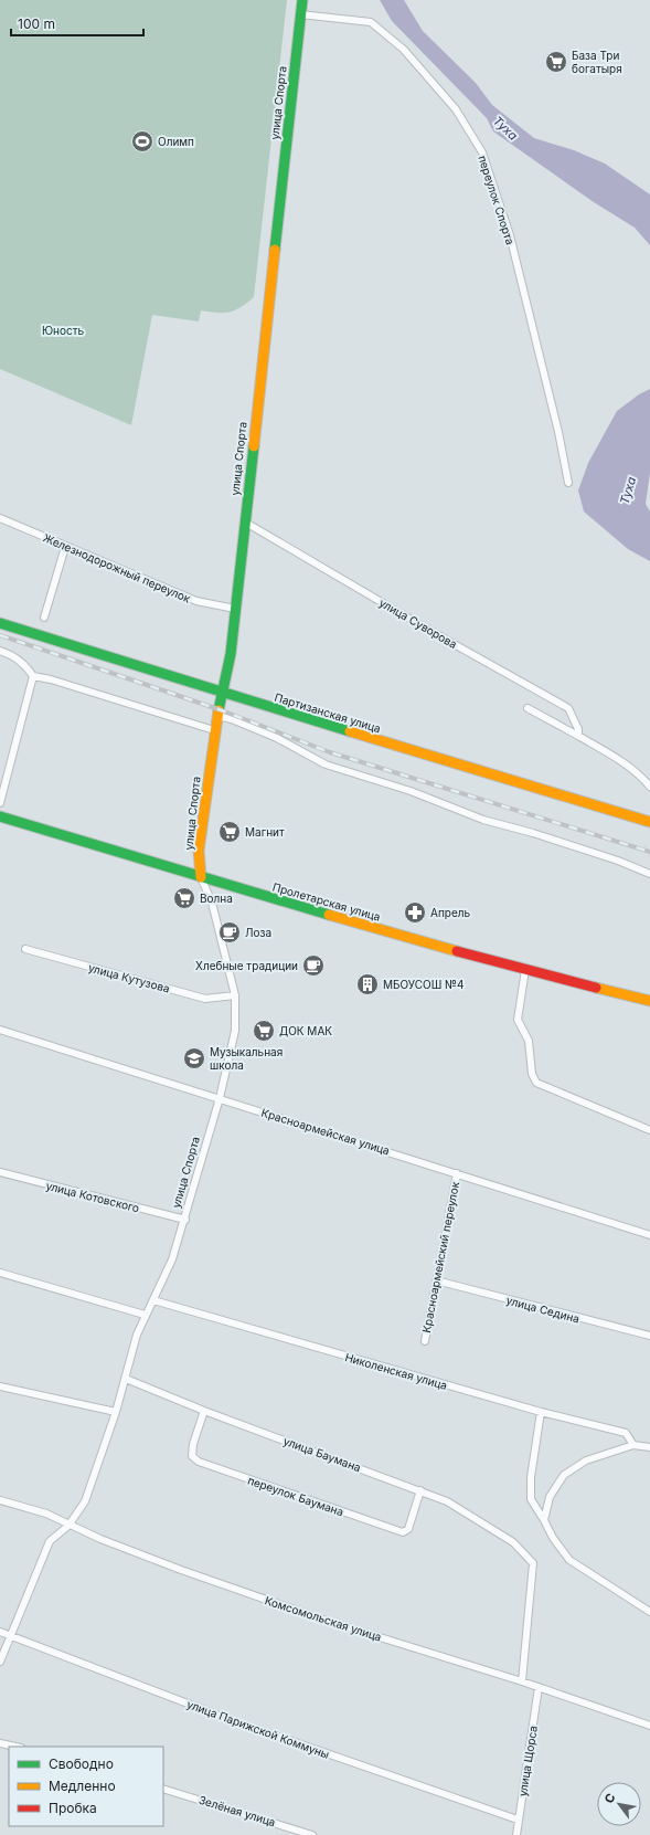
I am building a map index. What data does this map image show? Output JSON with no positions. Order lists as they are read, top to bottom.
{
  "streets": {
    "street": [
      "улица Спорта",
      "переулок Спорта",
      "Железнодорожный переулок",
      "улица Суворова",
      "Партизанская улица",
      "Пролетарская улица",
      "улица Кутузова",
      "Красноармейская улица",
      "улица Котовского",
      "Красноармейский переулок",
      "улица Седина",
      "Николенская улица",
      "улица Баумана",
      "переулок Баумана",
      "Комсомольская улица",
      "улица Парижской Коммуны",
      "улица Щорса",
      "Зелёная улица"
    ]
  },
  "crossings": [
    ["улица Спорта", "переулок Спорта"],
    ["улица Спорта", "Железнодорожный переулок"],
    ["улица Спорта", "улица Суворова"],
    ["улица Спорта", "Партизанская улица"],
    ["улица Спорта", "Пролетарская улица"],
    ["улица Спорта", "улица Кутузова"],
    ["улица Спорта", "Красноармейская улица"],
    ["улица Спорта", "улица Котовского"],
    ["улица Спорта", "Николенская улица"],
    ["улица Спорта", "улица Баумана"],
    ["улица Спорта", "Комсомольская улица"],
    ["улица Спорта", "улица Парижской Коммуны"],
    ["Красноармейская улица", "Красноармейский переулок"],
    ["Красноармейский переулок", "улица Седина"],
    ["улица Баумана", "переулок Баумана"],
    ["улица Баумана", "Комсомольская улица"],
    ["Комсомольская улица", "улица Щорса"],
    ["улица Парижской Коммуны", "улица Щорса"]
  ],
  "water": ["Туха"],
  "parks": ["Юность"],
  "places": {
    "supermarket": [
      "База Три богатыря",
      "Магнит",
      "Волна",
      "ДОК МАК"
    ],
    "sports": ["Олимп"],
    "pharmacy": ["Апрель"],
    "cafe": ["Лоза", "Хлебные традиции"],
    "building": ["МБОУСОШ №4"],
    "school or university": ["Музыкальная школа"]
  },
  "legend": ["Свободно", "Медленно", "Пробка"],
  "scale_bar": "100 m",
  "north": "top left"
}
